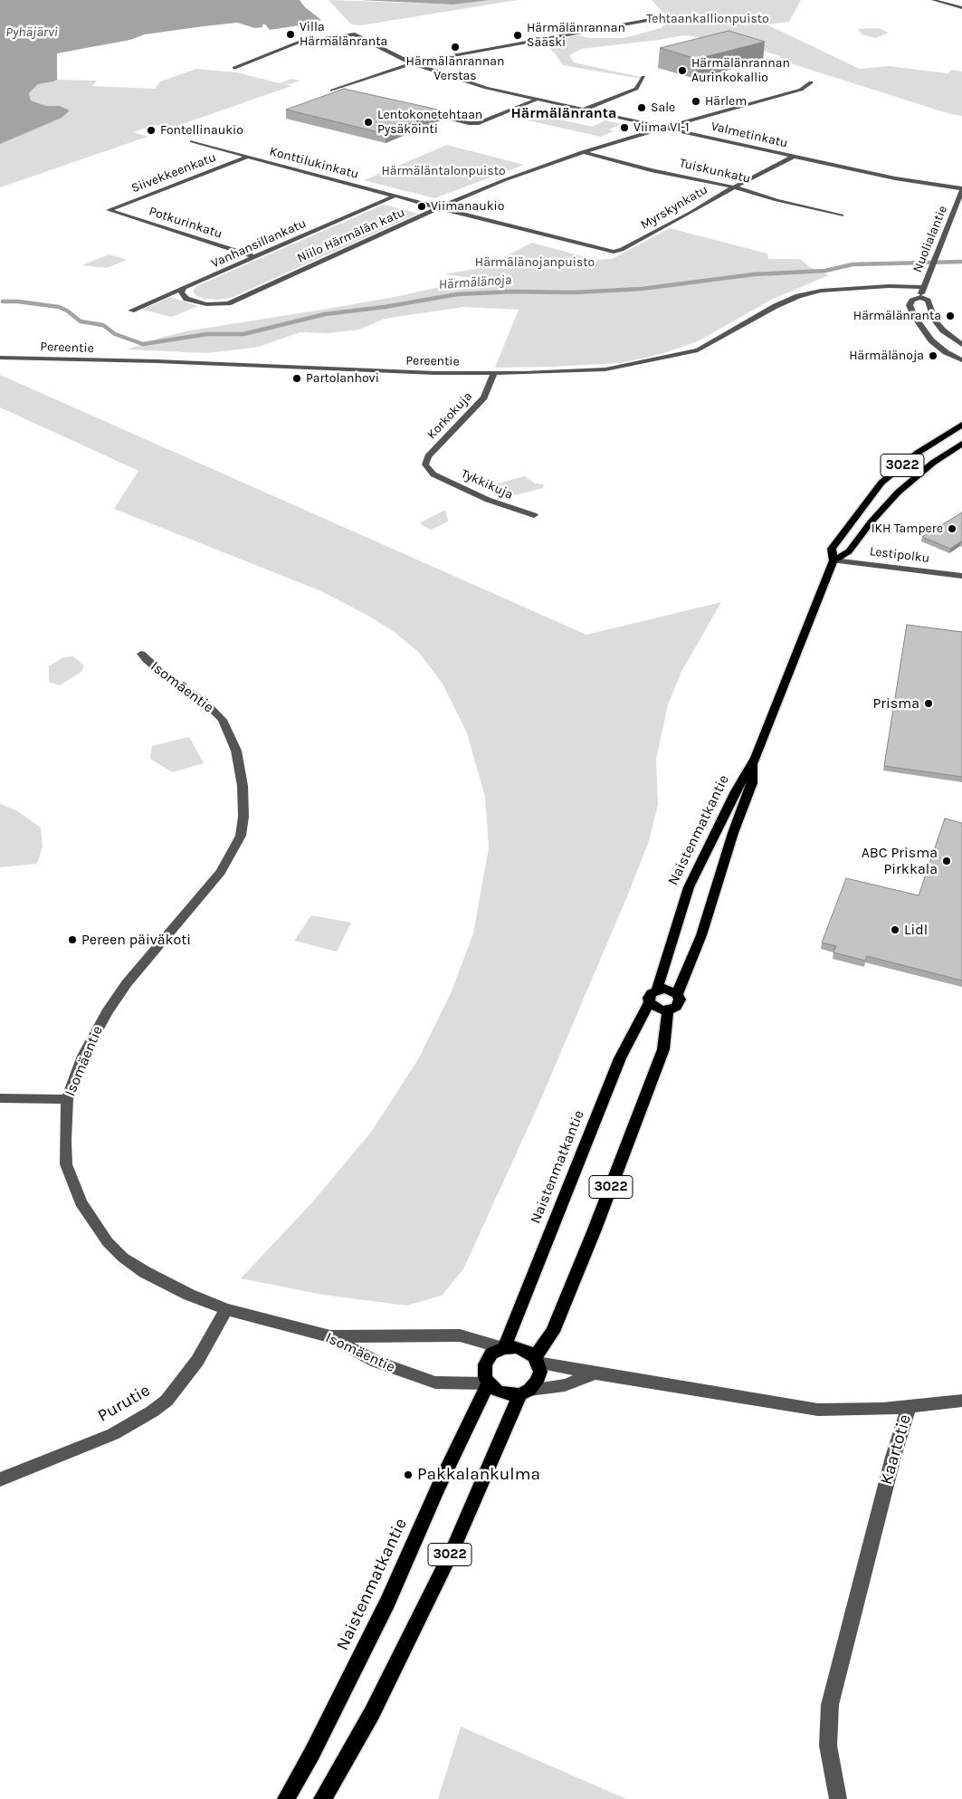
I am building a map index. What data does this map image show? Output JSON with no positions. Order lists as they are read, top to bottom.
{
  "streets": {
    "main road": ["3022", "Naistenmatkantie"],
    "street": [
      "Valmetinkatu",
      "Konttilukinkatu",
      "Tuiskunkatu",
      "Siivekkeenkatu",
      "Myrskynkatu",
      "Potkurinkatu",
      "Niilo Härmälän katu",
      "Nuolialantie",
      "Vanhansillankatu",
      "Pereentie",
      "Korkokuja",
      "Tykkikuja",
      "Lestipolku",
      "Isomäentie",
      "Purutie",
      "Kaartotie"
    ]
  },
  "crossings": [
    ["Valmetinkatu", "Myrskynkatu"],
    ["Valmetinkatu", "Niilo Härmälän katu"],
    ["Valmetinkatu", "Nuolialantie"],
    ["Konttilukinkatu", "Siivekkeenkatu"],
    ["Konttilukinkatu", "Myrskynkatu"],
    ["Konttilukinkatu", "Niilo Härmälän katu"],
    ["Konttilukinkatu", "Vanhansillankatu"],
    ["Tuiskunkatu", "Myrskynkatu"],
    ["Tuiskunkatu", "Niilo Härmälän katu"],
    ["Siivekkeenkatu", "Potkurinkatu"],
    ["Potkurinkatu", "Vanhansillankatu"],
    ["Niilo Härmälän katu", "Vanhansillankatu"],
    ["Nuolialantie", "Pereentie"],
    ["Pereentie", "Korkokuja"],
    ["Korkokuja", "Tykkikuja"],
    ["3022", "Lestipolku"],
    ["3022", "Isomäentie"],
    ["3022", "Naistenmatkantie"],
    ["3022", "Kaartotie"],
    ["Lestipolku", "Naistenmatkantie"],
    ["Isomäentie", "Naistenmatkantie"],
    ["Isomäentie", "Purutie"],
    ["Isomäentie", "Kaartotie"],
    ["Naistenmatkantie", "Kaartotie"]
  ],
  "districts": ["Härmälänranta"],
  "water": ["Pyhäjärvi", "Härmälänoja"],
  "parks": ["Tehtaankallionpuisto", "Härmäläntalonpuisto", "Härmälänojanpuisto"],
  "places": [
    "Villa Härmälänranta",
    "Härmälänrannan Sääski",
    "Härmälänrannan Verstas",
    "Härmälänrannan Aurinkokallio",
    "Härlem",
    "Sale",
    "Lentokonetehtaan Pysäköinti",
    "Viima VI-1",
    "Fontellinaukio",
    "Viimanaukio",
    "Härmälänranta",
    "Härmälänoja",
    "Partolanhovi",
    "IKH Tampere",
    "Prisma",
    "ABC Prisma Pirkkala",
    "Lidl",
    "Pereen päiväkoti",
    "Pakkalankulma"
  ]
}
